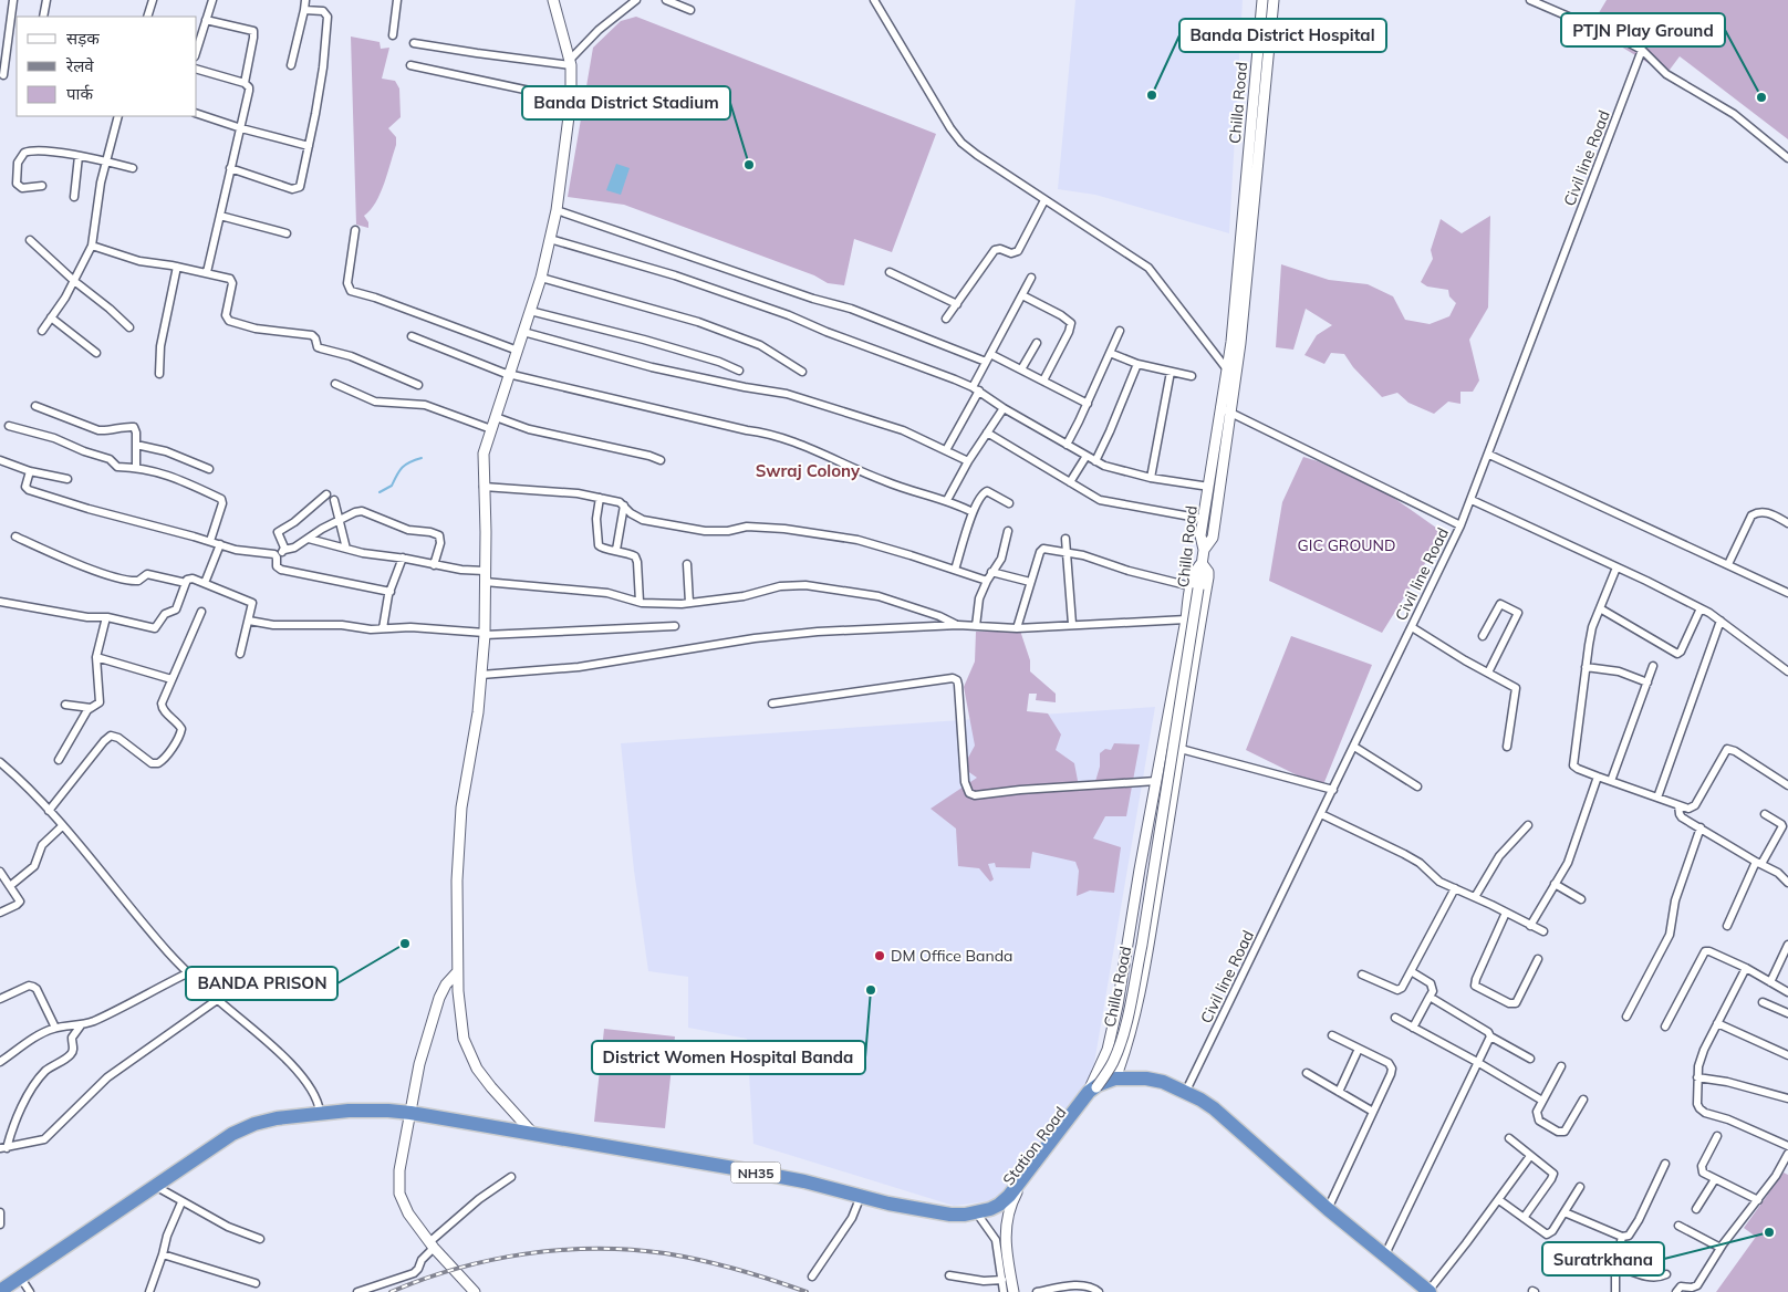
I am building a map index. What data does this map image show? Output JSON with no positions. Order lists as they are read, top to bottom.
{
  "streets": {
    "highway": ["NH35"],
    "main road": ["Chilla Road", "Station Road"],
    "street": ["Civil line Road"]
  },
  "crossings": [
    ["Chilla Road", "Station Road"],
    ["Chilla Road", "NH35"],
    ["Civil line Road", "NH35"],
    ["Station Road", "NH35"]
  ],
  "districts": ["Swraj Colony"],
  "parks": ["GIC GROUND"],
  "places": [
    "Banda District Hospital",
    "PTJN Play Ground",
    "Banda District Stadium",
    "BANDA PRISON",
    "DM Office Banda",
    "District Women Hospital Banda",
    "Suratrkhana"
  ],
  "legend": ["सड़क", "रेलवे", "पार्क"]
}
